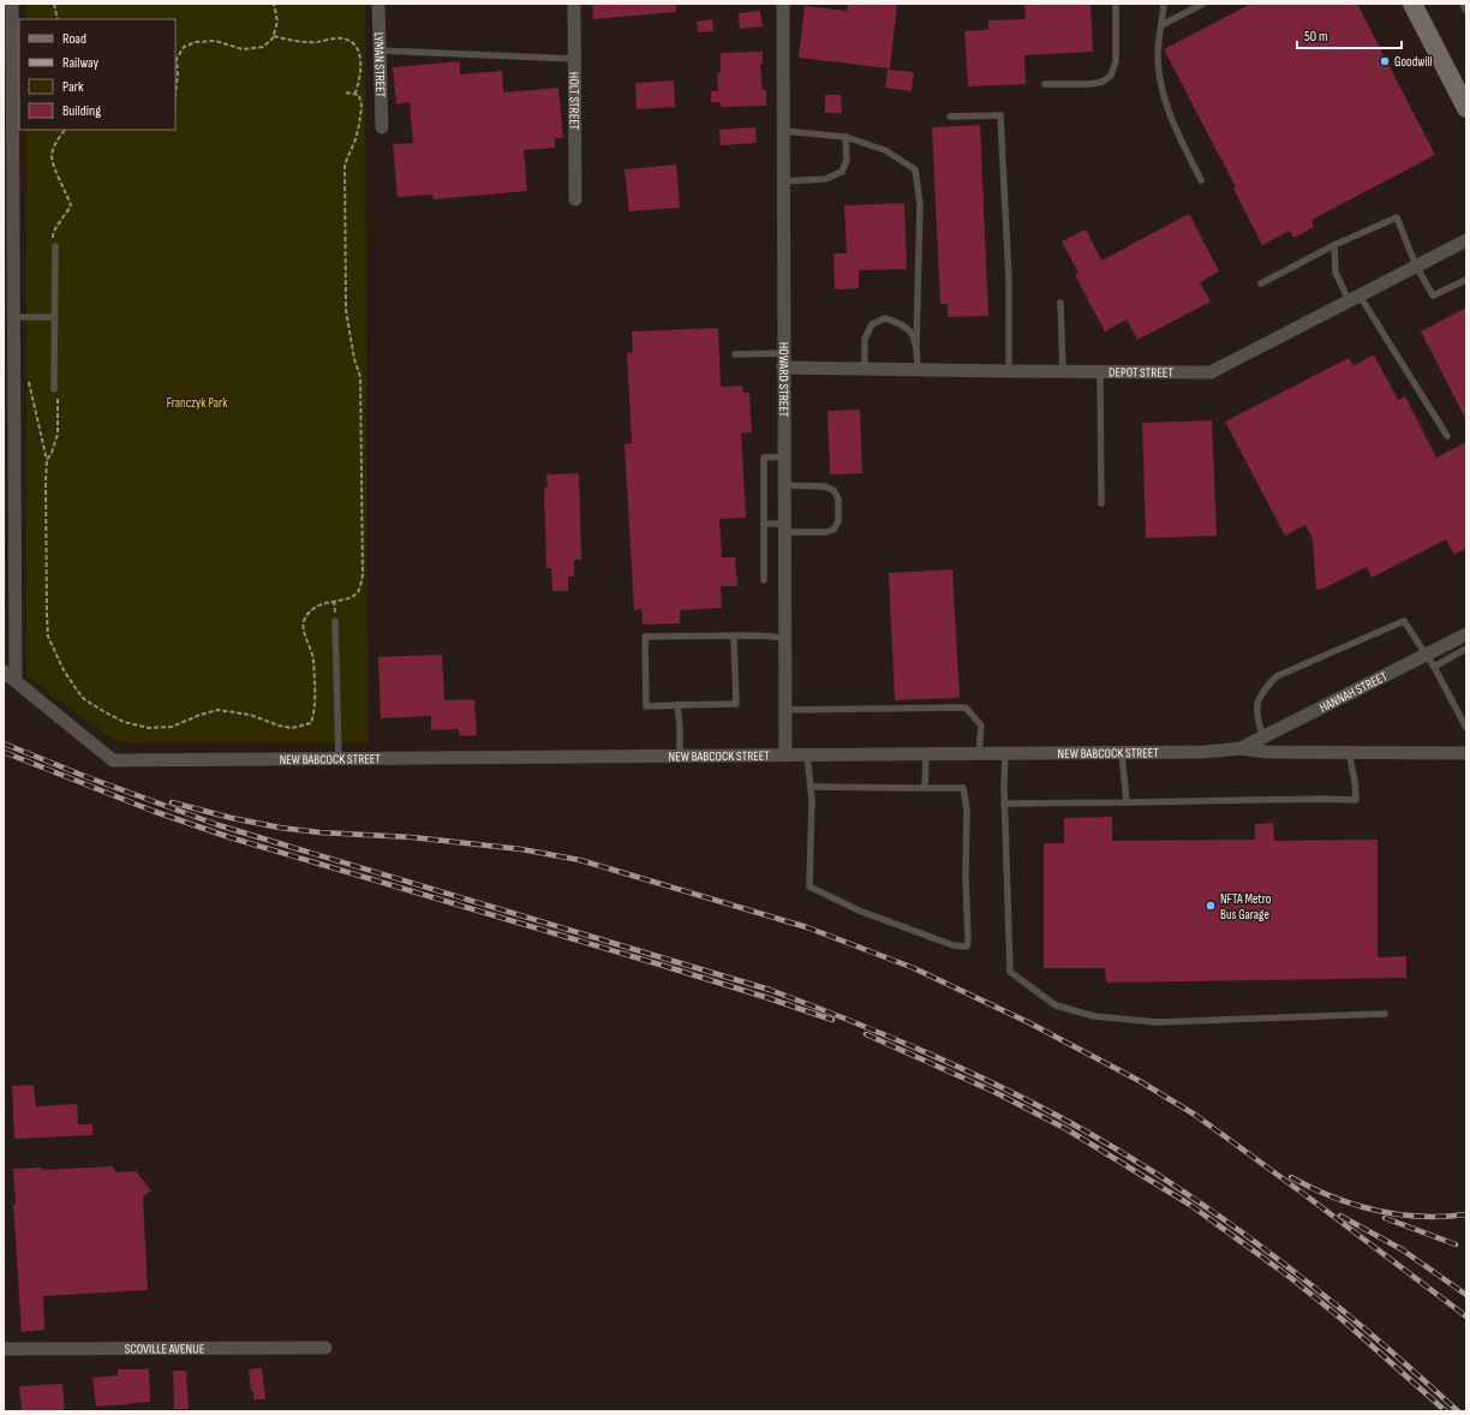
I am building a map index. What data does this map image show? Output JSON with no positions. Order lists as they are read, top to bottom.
{
  "streets": {
    "street": [
      "LYMAN STREET",
      "HOLT STREET",
      "DEPOT STREET",
      "HOWARD STREET",
      "HANNAH STREET",
      "NEW BABCOCK STREET",
      "SCOVILLE AVENUE"
    ]
  },
  "crossings": [
    ["DEPOT STREET", "HOWARD STREET"],
    ["HOWARD STREET", "NEW BABCOCK STREET"],
    ["HANNAH STREET", "NEW BABCOCK STREET"]
  ],
  "parks": ["Franczyk Park"],
  "places": ["Goodwill", "NFTA Metro Bus Garage"],
  "legend": [
    "Road",
    "Railway",
    "Park",
    "Building"
  ],
  "scale_bar": "50 m"
}
